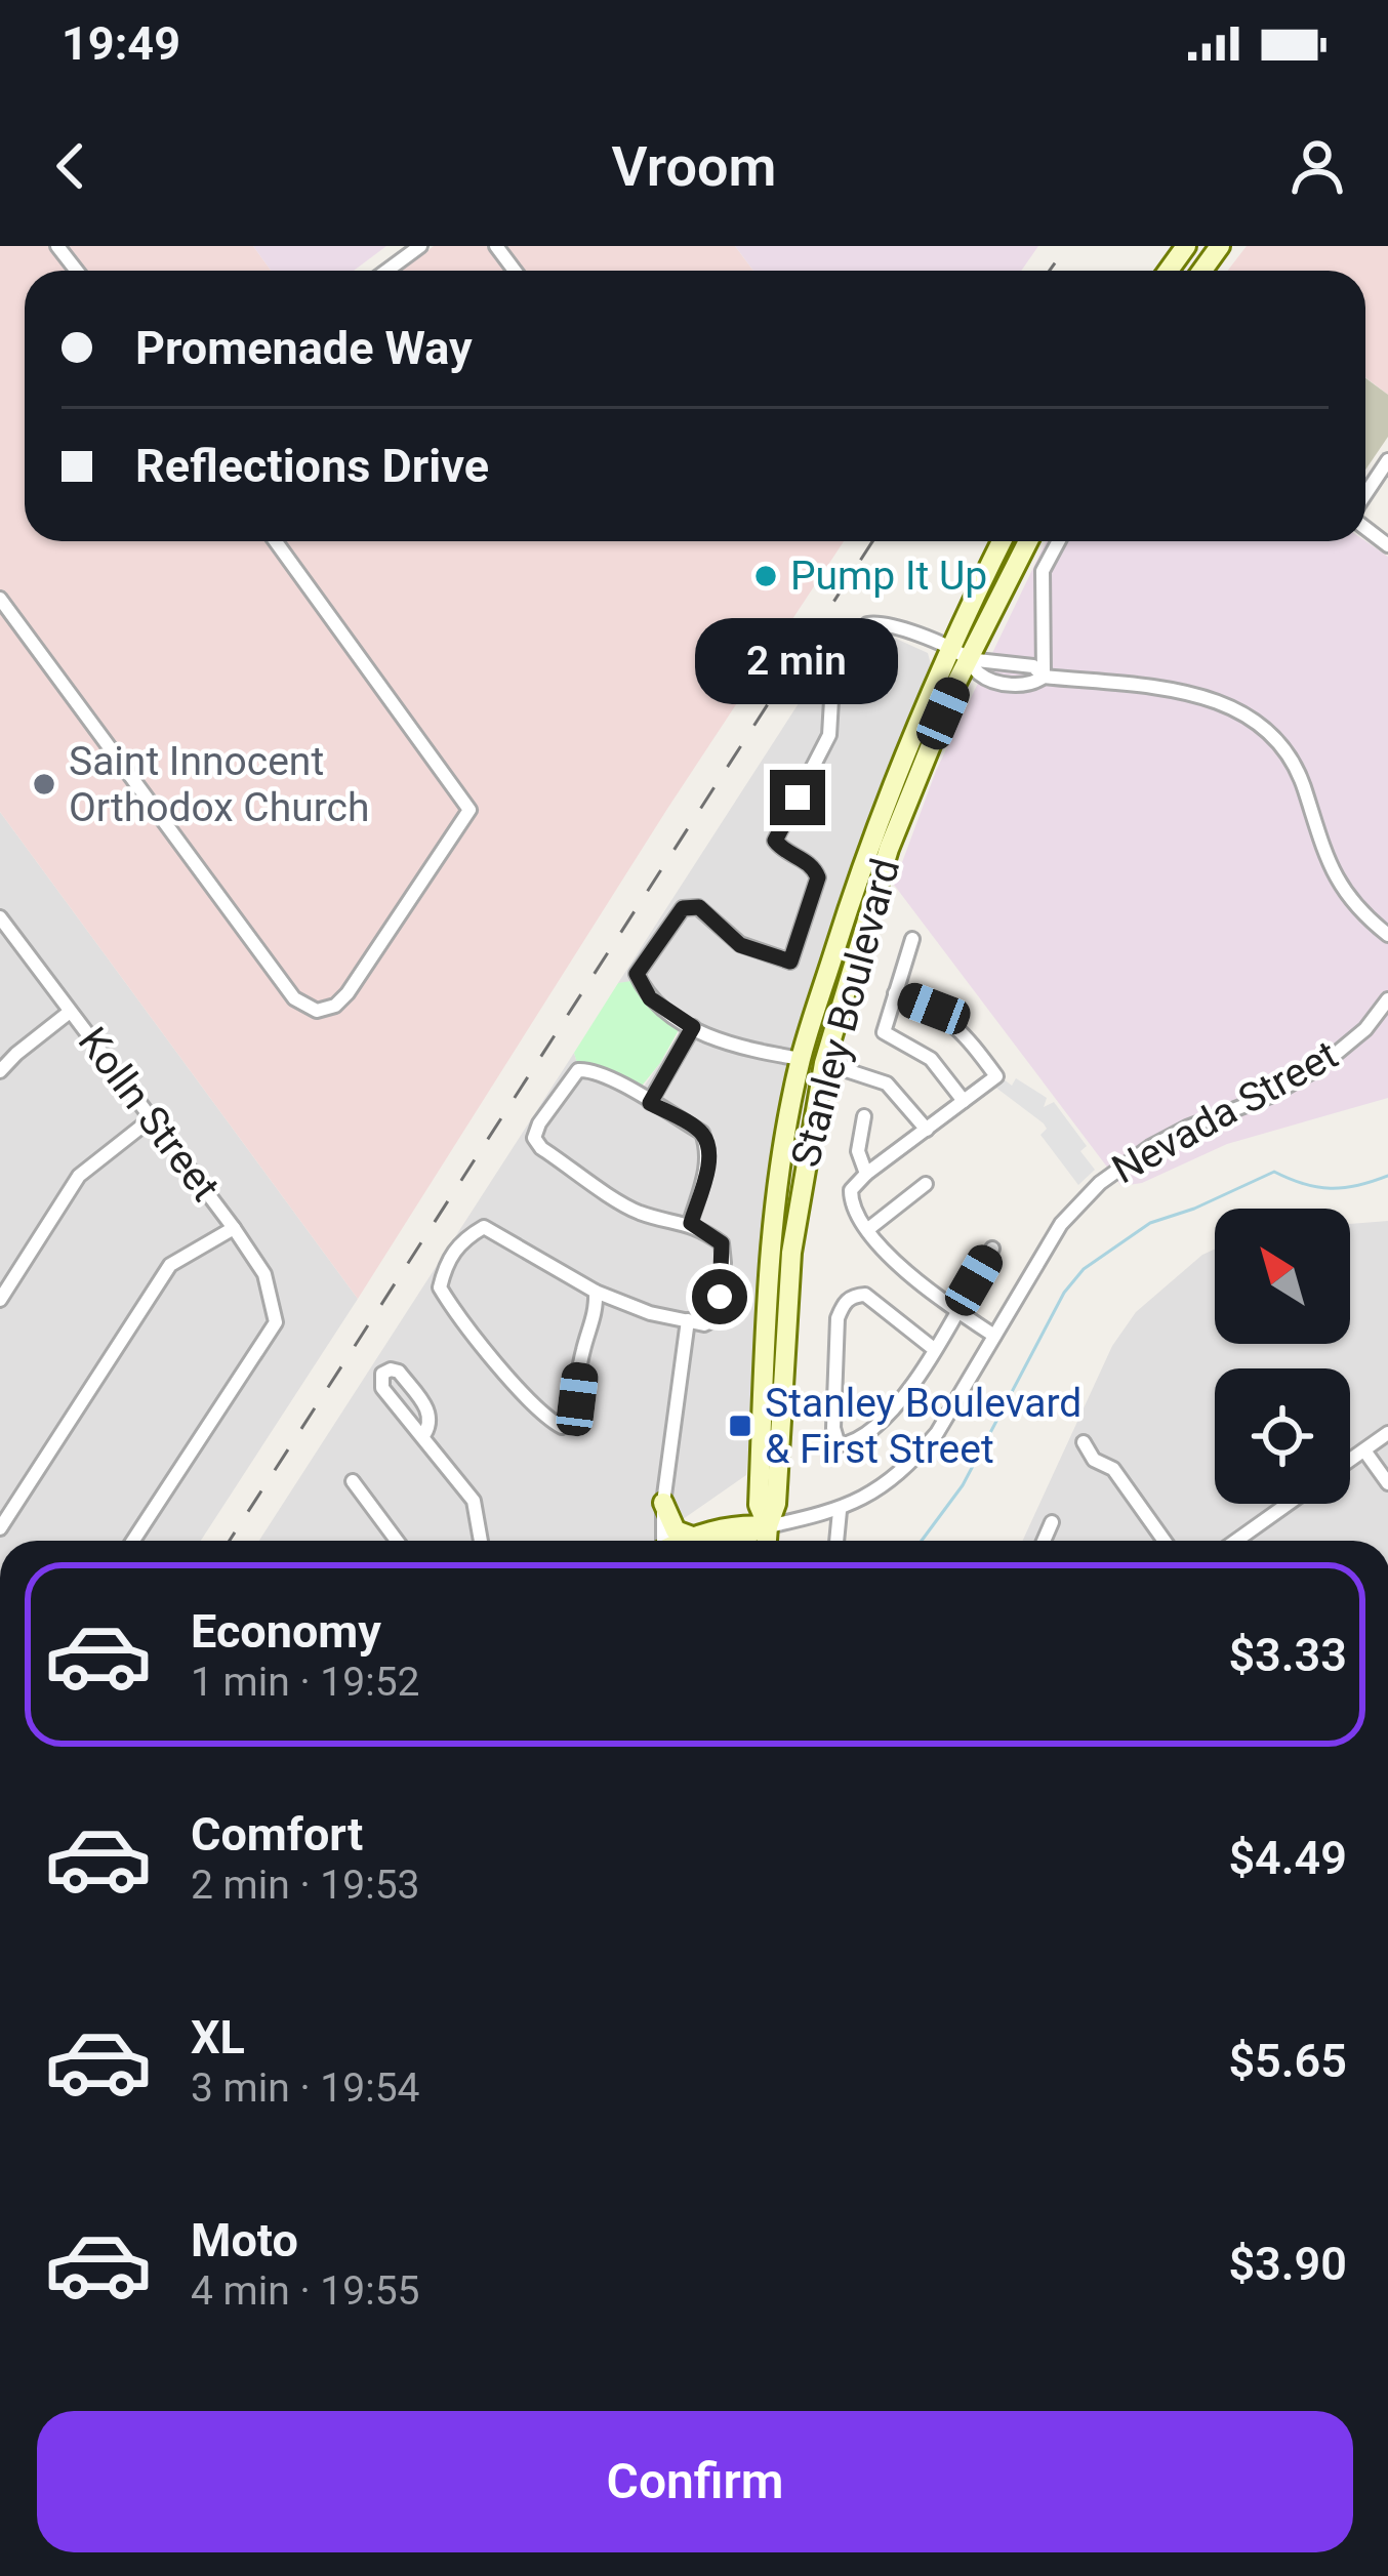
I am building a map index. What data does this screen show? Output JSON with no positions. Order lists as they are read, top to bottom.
{
  "streets": {
    "main road": ["Stanley Boulevard"],
    "street": ["Nevada Street", "Kolln Street"]
  },
  "crossings": [
    ["Stanley Boulevard", "Nevada Street"]
  ],
  "places": {
    "other": ["Pump It Up", "Saint Innocent Orthodox Church"],
    "transit": ["Stanley Boulevard & First Street"]
  },
  "north": "top left",
  "page": {
    "status": "19:49",
    "header": "Vroom",
    "banner": ["Promenade Way", "Reflections Drive"],
    "bubble": "2 min",
    "list": [
      {
        "name": "Economy",
        "note": "1 min · 19:52",
        "value": "$3.33"
      },
      {
        "name": "Comfort",
        "note": "2 min · 19:53",
        "value": "$4.49"
      },
      {
        "name": "XL",
        "note": "3 min · 19:54",
        "value": "$5.65"
      },
      {
        "name": "Moto",
        "note": "4 min · 19:55",
        "value": "$3.90"
      }
    ],
    "buttons": "Confirm"
  }
}
